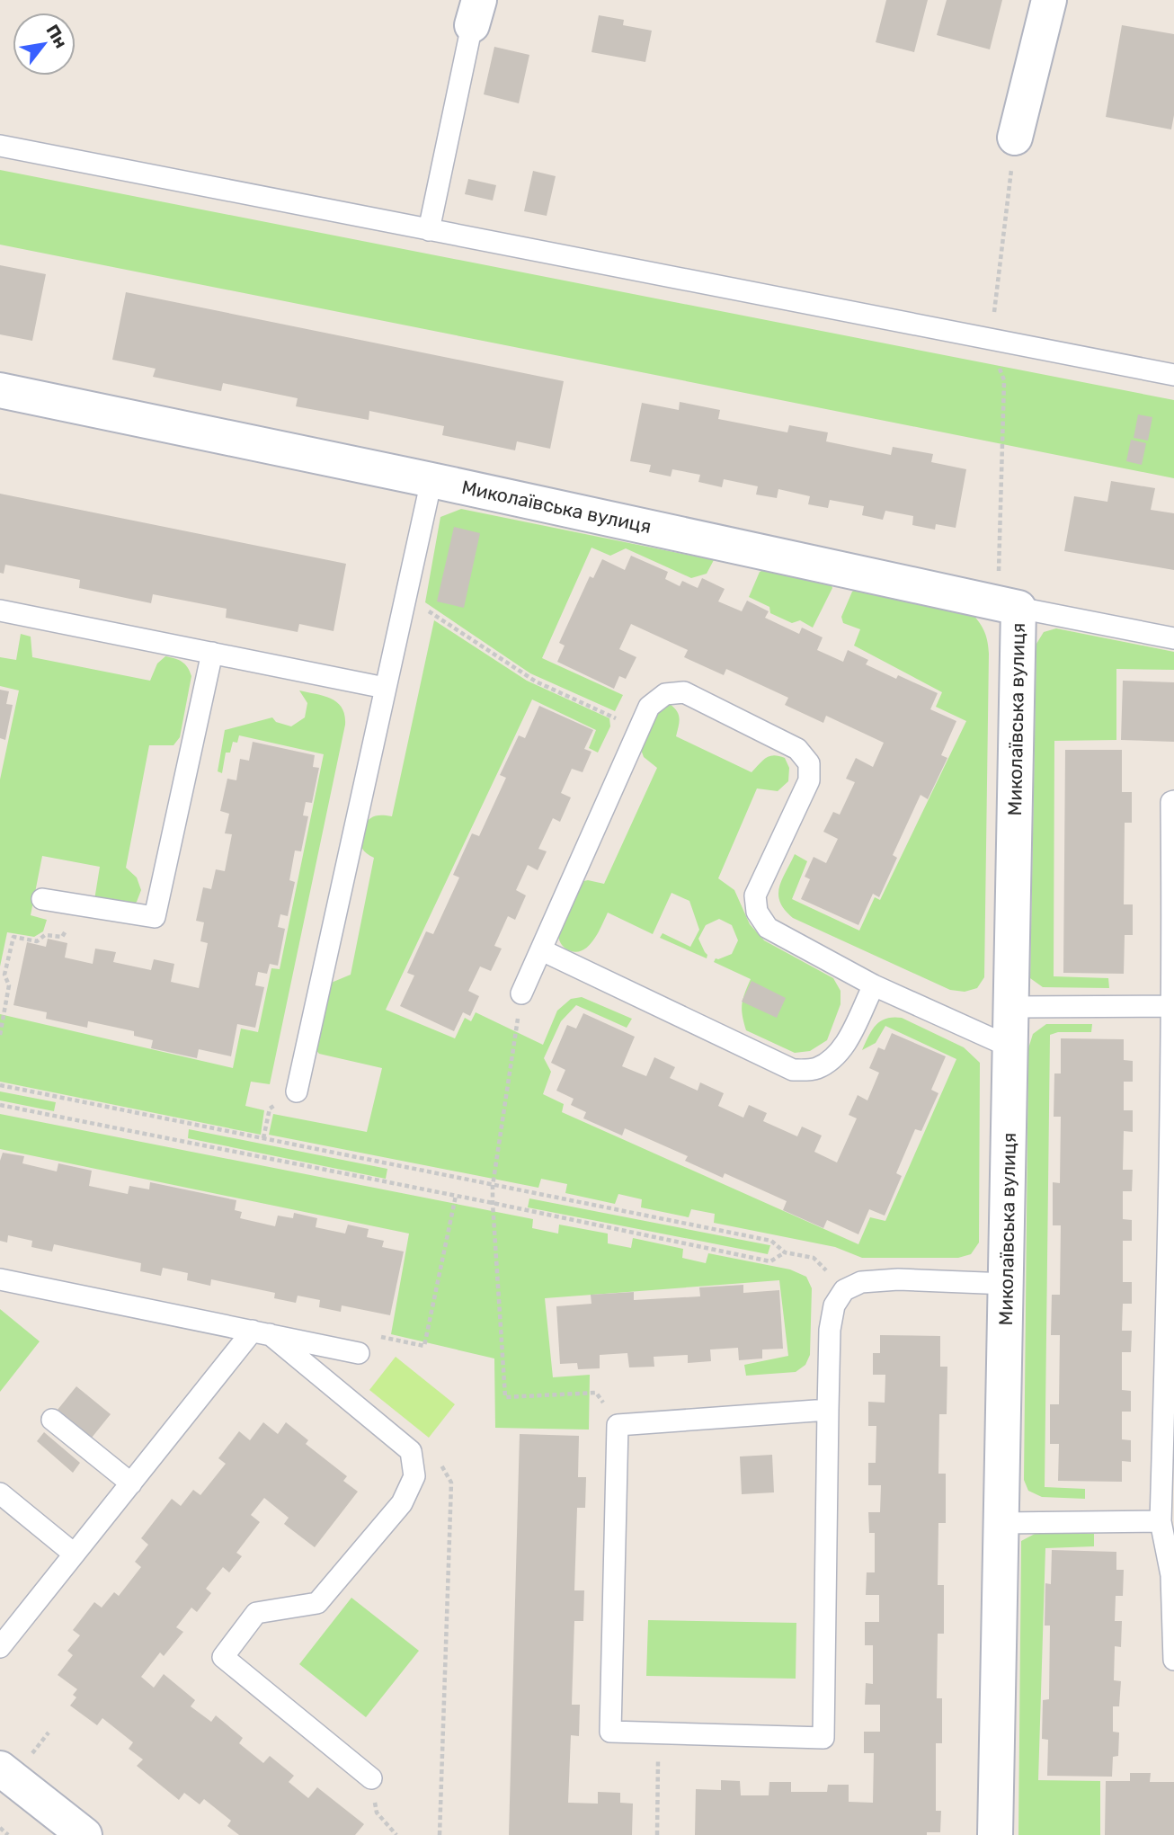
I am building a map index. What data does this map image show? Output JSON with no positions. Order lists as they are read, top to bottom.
{
  "streets": {
    "street": ["Миколаївська вулиця"]
  },
  "north": "top right"
}
